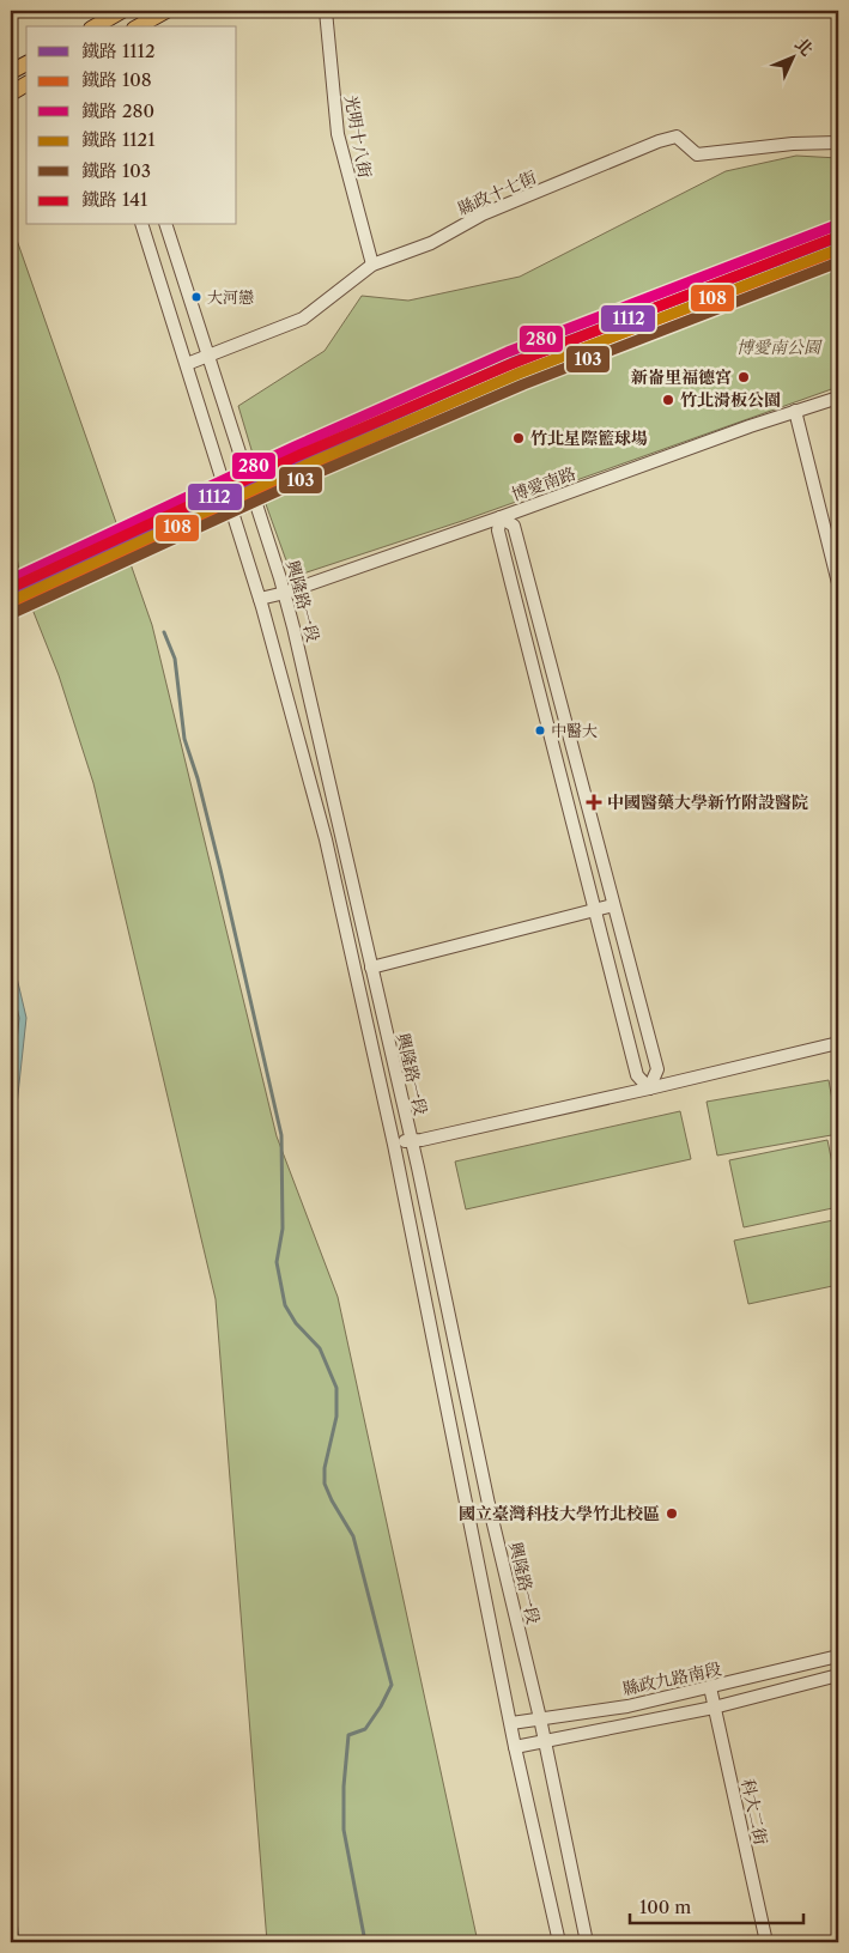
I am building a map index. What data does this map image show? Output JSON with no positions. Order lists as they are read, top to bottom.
{
  "streets": {
    "street": [
      "光明十八街",
      "縣政十七街",
      "博愛南路",
      "興隆路一段",
      "縣政九路南段",
      "科大二街"
    ]
  },
  "crossings": [
    ["光明十八街", "縣政十七街"],
    ["縣政十七街", "興隆路一段"],
    ["博愛南路", "興隆路一段"],
    ["興隆路一段", "縣政九路南段"],
    ["縣政九路南段", "科大二街"]
  ],
  "parks": ["博愛南公園"],
  "places": {
    "other": [
      "大河戀",
      "新崙里福德宮",
      "竹北滑板公園",
      "竹北星際籃球場",
      "中醫大",
      "國立臺灣科技大學竹北校區"
    ],
    "health": ["中國醫藥大學新竹附設醫院"]
  },
  "lines": [
    "rail line 280",
    "rail line 1112",
    "rail line 141",
    "rail line 1121",
    "rail line 108",
    "rail line 103"
  ],
  "legend": [
    "鐵路 1112",
    "鐵路 108",
    "鐵路 280",
    "鐵路 1121",
    "鐵路 103",
    "鐵路 141"
  ],
  "scale_bar": "100 m",
  "north": "top right"
}
